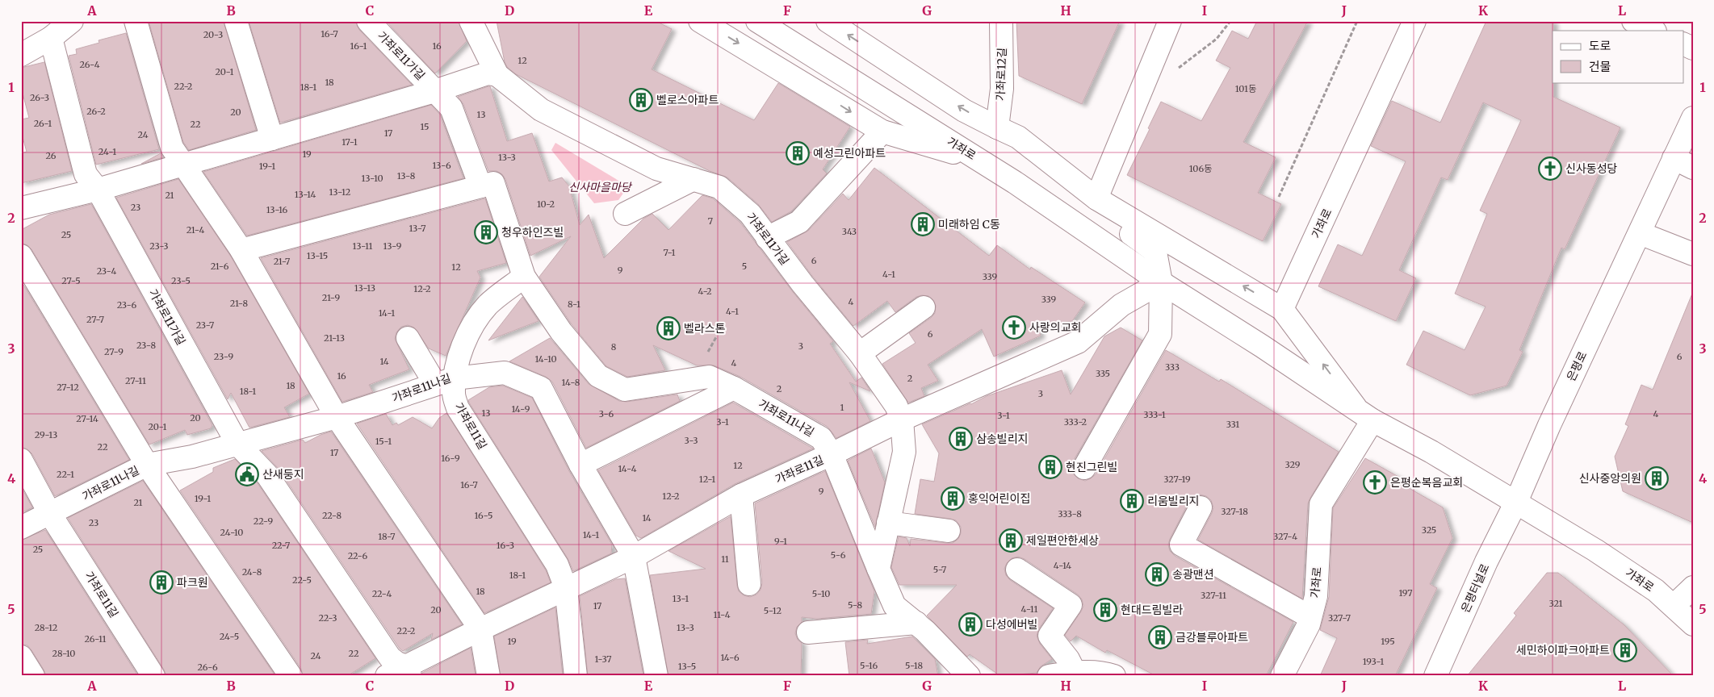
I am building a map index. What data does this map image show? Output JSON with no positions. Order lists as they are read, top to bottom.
{
  "streets": {
    "street": [
      "가좌로11가길",
      "가좌로12길",
      "가좌로",
      "은평로",
      "가좌로11나길",
      "가좌로11길",
      "은평터널로"
    ]
  },
  "crossings": [
    ["가좌로11가길", "가좌로11나길"],
    ["가좌로11가길", "가좌로11길"],
    ["가좌로", "은평로"],
    ["가좌로", "가좌로11길"],
    ["가좌로", "은평터널로"],
    ["은평로", "은평터널로"],
    ["가좌로11나길", "가좌로11길"]
  ],
  "parks": ["신사마을마당"],
  "places": {
    "building": [
      "벨로스아파트",
      "예성그린아파트",
      "미래하임 C동",
      "청우하인즈빌",
      "벨라스톤",
      "삼송빌리지",
      "현진그린빌",
      "신사중앙의원",
      "홍익어린이집",
      "리움빌리지",
      "제일편안한세상",
      "송광맨션",
      "파크원",
      "현대드림빌라",
      "다성에버빌",
      "금강블루아파트",
      "세민하이파크아파트"
    ],
    "church": ["신사동성당", "사랑의교회", "은평순복음교회"],
    "public building": ["산새둥지"]
  },
  "house_numbers": [
    "16-7",
    "20-3",
    "16-1",
    "16",
    "12",
    "26-4",
    "20-1",
    "18",
    "22-2",
    "18-1",
    "101동",
    "26-3",
    "26-2",
    "20",
    "13",
    "26-1",
    "22",
    "15",
    "17",
    "24",
    "17-1",
    "24-1",
    "19",
    "26",
    "13-3",
    "13-6",
    "19-1",
    "106동",
    "13-8",
    "13-10",
    "13-12",
    "13-14",
    "21",
    "10-2",
    "23",
    "13-16",
    "7",
    "13-7",
    "21-4",
    "343",
    "25",
    "23-3",
    "13-11",
    "13-9",
    "7-1",
    "13-15",
    "6",
    "21-7",
    "21-6",
    "5",
    "12",
    "9",
    "23-4",
    "4-1",
    "339",
    "27-5",
    "23-5",
    "13-13",
    "12-2",
    "4-2",
    "21-9",
    "339",
    "4",
    "21-8",
    "8-1",
    "23-6",
    "4-1",
    "14-1",
    "27-7",
    "23-7",
    "6",
    "21-13",
    "23-8",
    "3",
    "8",
    "27-9",
    "23-9",
    "6",
    "14-10",
    "14",
    "4",
    "333",
    "335",
    "16",
    "2",
    "27-11",
    "14-8",
    "18",
    "27-12",
    "2",
    "18-1",
    "3",
    "1",
    "14-9",
    "13",
    "3-6",
    "4",
    "333-1",
    "3-1",
    "20",
    "27-14",
    "3-1",
    "333-2",
    "331",
    "20-1",
    "29-13",
    "3-3",
    "15-1",
    "22",
    "17",
    "16-9",
    "329",
    "12",
    "14-4",
    "22-1",
    "12-1",
    "327-19",
    "16-7",
    "9",
    "12-2",
    "19-1",
    "21",
    "327-18",
    "333-8",
    "22-8",
    "16-5",
    "14",
    "22-9",
    "23",
    "325",
    "24-10",
    "14-1",
    "18-7",
    "327-4",
    "9-1",
    "22-7",
    "16-3",
    "25",
    "5-6",
    "22-6",
    "11",
    "4-14",
    "5-7",
    "24-8",
    "18-1",
    "22-5",
    "18",
    "197",
    "22-4",
    "5-10",
    "327-11",
    "13-1",
    "321",
    "5-8",
    "17",
    "4-11",
    "20",
    "5-12",
    "11-4",
    "22-3",
    "327-7",
    "28-12",
    "13-3",
    "22-2",
    "24-5",
    "26-11",
    "19",
    "195",
    "28-10",
    "22",
    "24",
    "14-6",
    "1-37",
    "193-1",
    "5-16",
    "5-18",
    "13-5",
    "26-6"
  ],
  "legend": ["도로", "건물"],
  "grid": {
    "columns": [
      "A",
      "B",
      "C",
      "D",
      "E",
      "F",
      "G",
      "H",
      "I",
      "J",
      "K",
      "L"
    ],
    "rows": [
      "1",
      "2",
      "3",
      "4",
      "5"
    ]
  }
}
